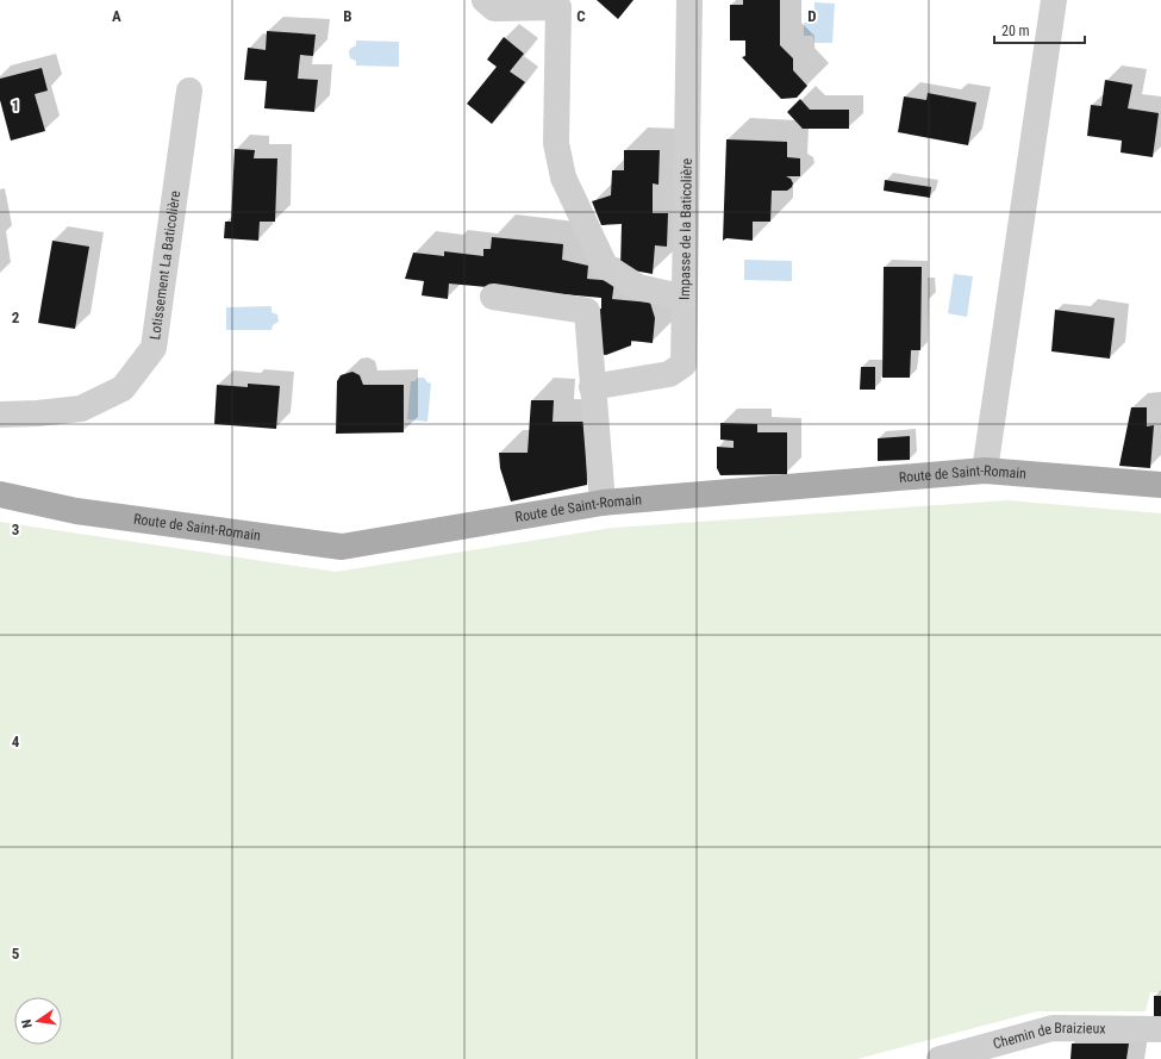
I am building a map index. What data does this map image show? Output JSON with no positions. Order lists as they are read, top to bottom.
{
  "streets": {
    "main road": ["Route de Saint-Romain"],
    "street": ["Impasse de la Baticolière", "Lotissement La Baticolière", "Chemin de Braizieux"]
  },
  "scale_bar": "20 m",
  "north": "left",
  "grid": {
    "columns": [
      "A",
      "B",
      "C",
      "D"
    ],
    "rows": [
      "1",
      "2",
      "3",
      "4",
      "5"
    ]
  }
}
